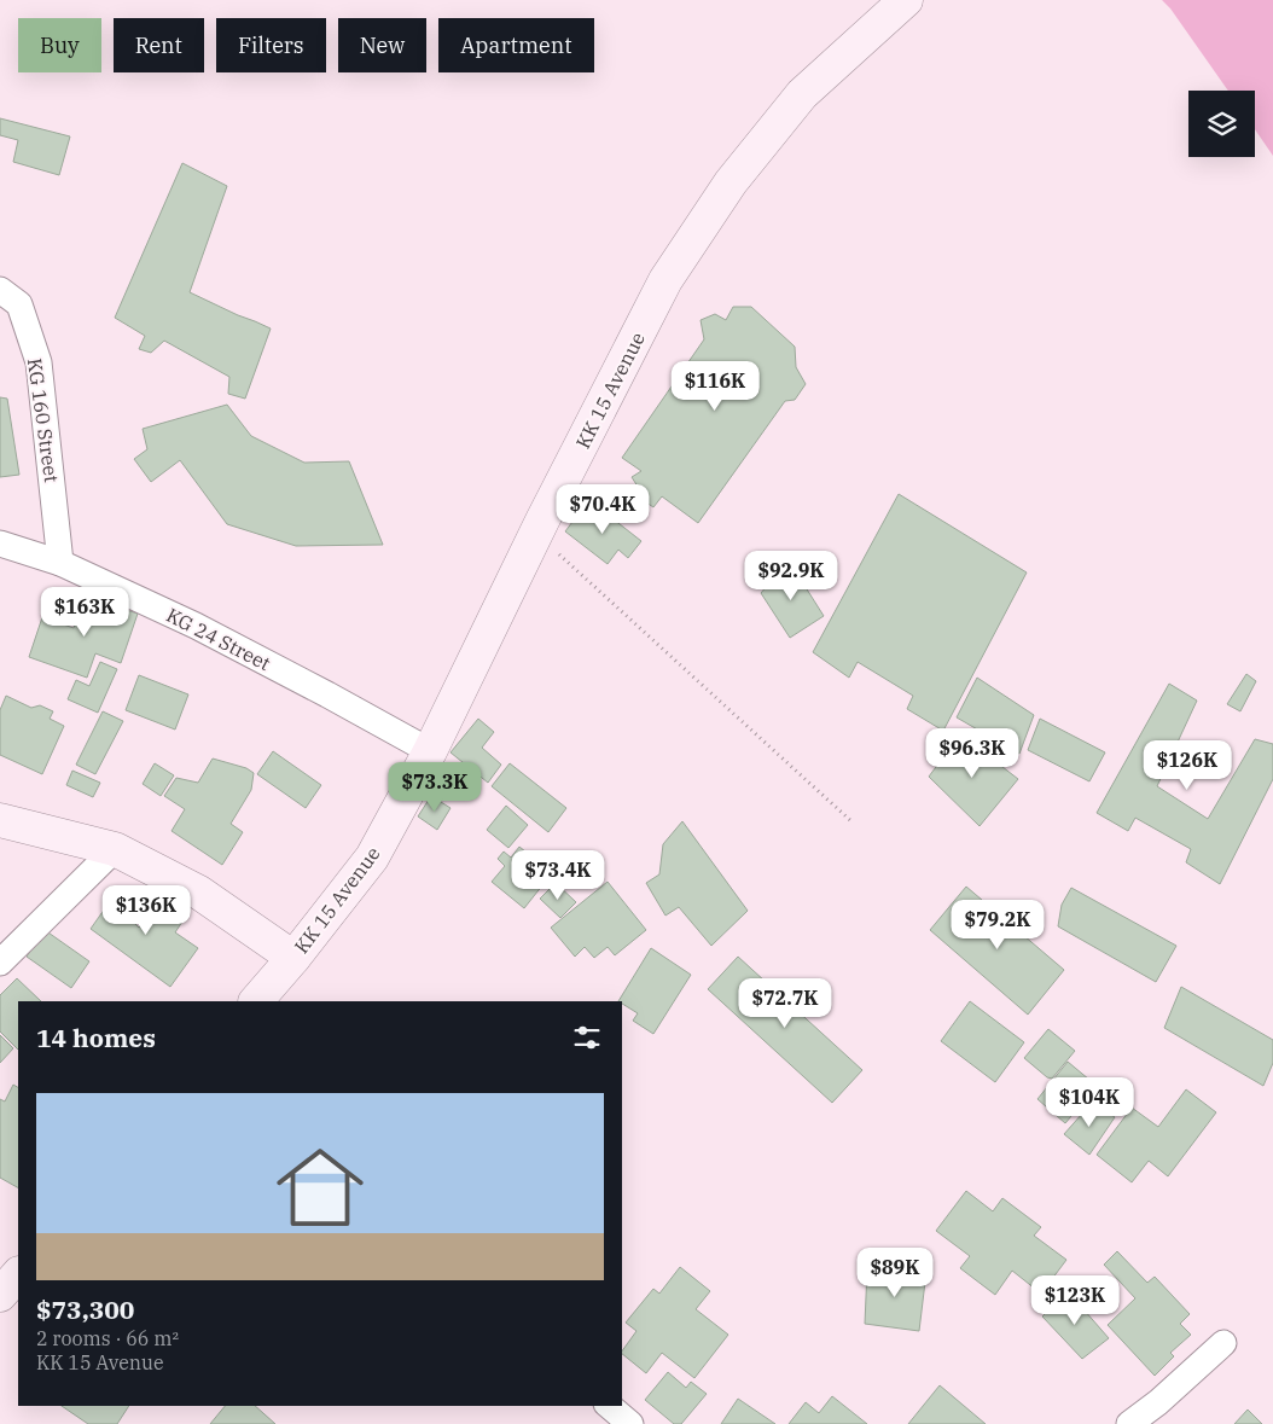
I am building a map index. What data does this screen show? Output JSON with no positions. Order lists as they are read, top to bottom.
{
  "streets": {
    "street": ["KK 15 Avenue", "KG 160 Street", "KG 24 Street"]
  },
  "crossings": [
    ["KK 15 Avenue", "KG 24 Street"],
    ["KG 160 Street", "KG 24 Street"]
  ],
  "page": {
    "chip": [
      "Buy",
      "Rent",
      "Filters",
      "New",
      "Apartment"
    ],
    "price": [
      "$116K",
      "$70.4K",
      "$92.9K",
      "$163K",
      "$96.3K",
      "$126K",
      "$73.3K",
      "$73.4K",
      "$136K",
      "$79.2K",
      "$72.7K",
      "$104K",
      "$89K",
      "$123K"
    ],
    "heading": "14 homes",
    "list": [
      {
        "name": "$73,300",
        "note": "2 rooms · 66 m² · KK 15 Avenue"
      }
    ]
  }
}
